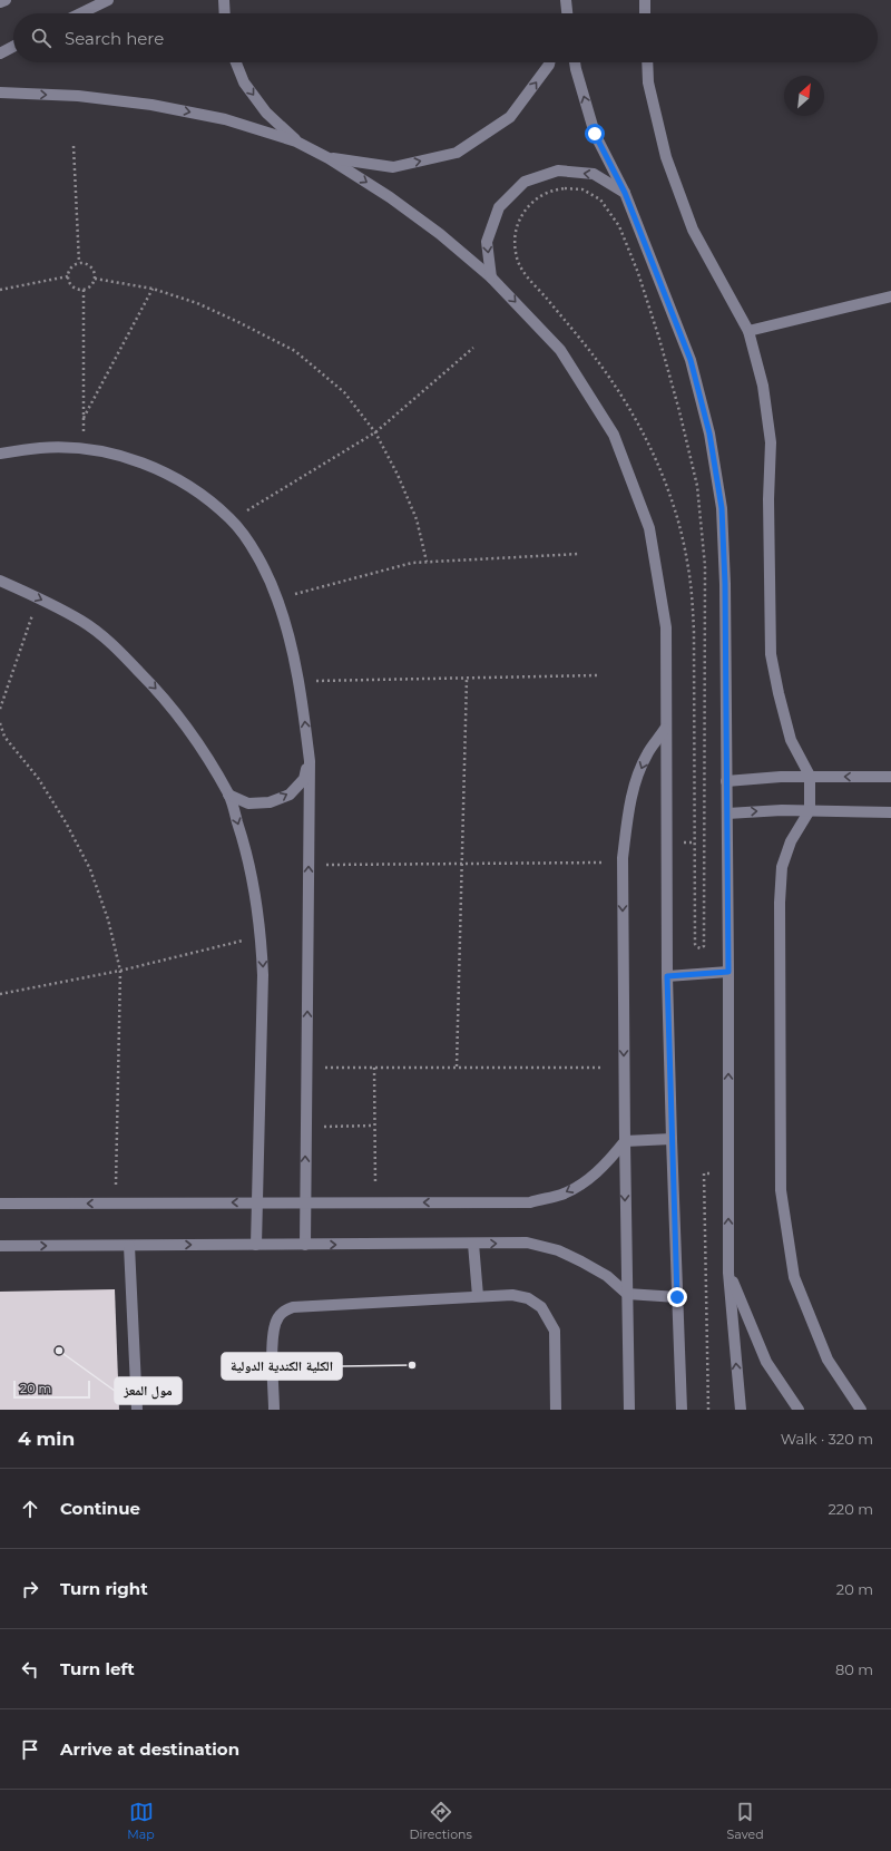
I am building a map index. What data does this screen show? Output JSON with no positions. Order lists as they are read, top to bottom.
{
  "places": ["مول المعز", "الكلية الكندية الدولية"],
  "scale_bar": "20 m",
  "north": "top right",
  "page": {
    "search": "Search here",
    "scale": "20 m",
    "heading": ["4 min", "Walk · 320 m"],
    "list": [
      ["Continue", "220 m"],
      ["Turn right", "20 m"],
      ["Turn left", "80 m"],
      "Arrive at destination"
    ],
    "nav": ["Map", "Directions", "Saved"]
  }
}
